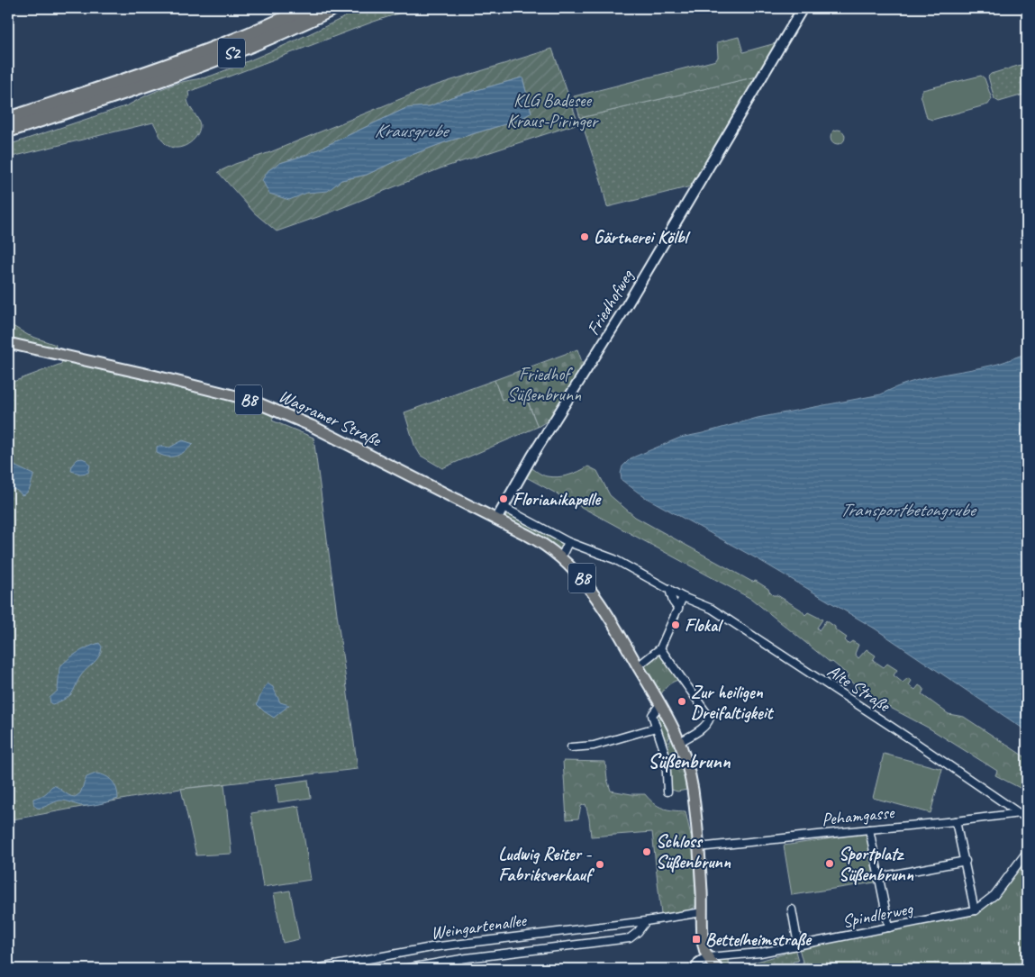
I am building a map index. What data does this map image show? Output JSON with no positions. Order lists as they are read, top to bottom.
{
  "streets": {
    "highway": ["S2"],
    "main road": ["B8", "Wagramer Straße"],
    "street": [
      "Friedhofweg",
      "Alte Straße",
      "Pehamgasse",
      "Spindlerweg",
      "Weingartenallee"
    ]
  },
  "crossings": [
    ["Friedhofweg", "B8"],
    ["Friedhofweg", "Wagramer Straße"],
    ["Friedhofweg", "Alte Straße"],
    ["B8", "Wagramer Straße"],
    ["B8", "Pehamgasse"],
    ["B8", "Spindlerweg"],
    ["B8", "Weingartenallee"],
    ["Alte Straße", "Pehamgasse"]
  ],
  "districts": ["Süßenbrunn"],
  "water": ["Krausgrube", "Transportbetongrube"],
  "parks": ["KLG Badesee Kraus-Piringer", "Friedhof Süßenbrunn"],
  "places": {
    "other": [
      "Gärtnerei Kölbl",
      "Florianikapelle",
      "Flokal",
      "Zur heiligen Dreifaltigkeit",
      "Schloss Süßenbrunn",
      "Sportplatz Süßenbrunn",
      "Ludwig Reiter - Fabriksverkauf"
    ],
    "transit": ["Bettelheimstraße"]
  }
}
